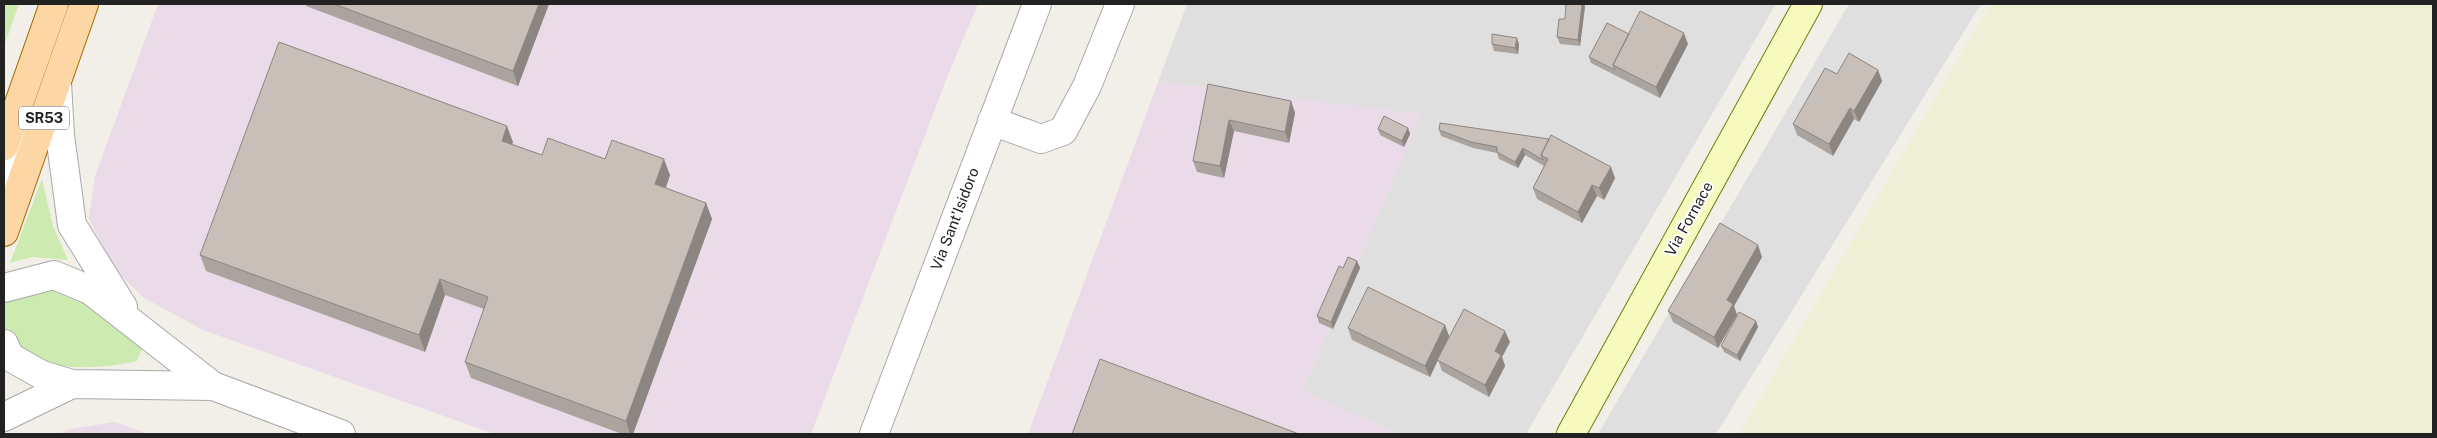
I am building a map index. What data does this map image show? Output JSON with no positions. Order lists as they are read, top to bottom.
{
  "streets": {
    "main road": ["SR53"],
    "street": ["Via Sant'Isidoro", "Via Fornace"]
  }
}
